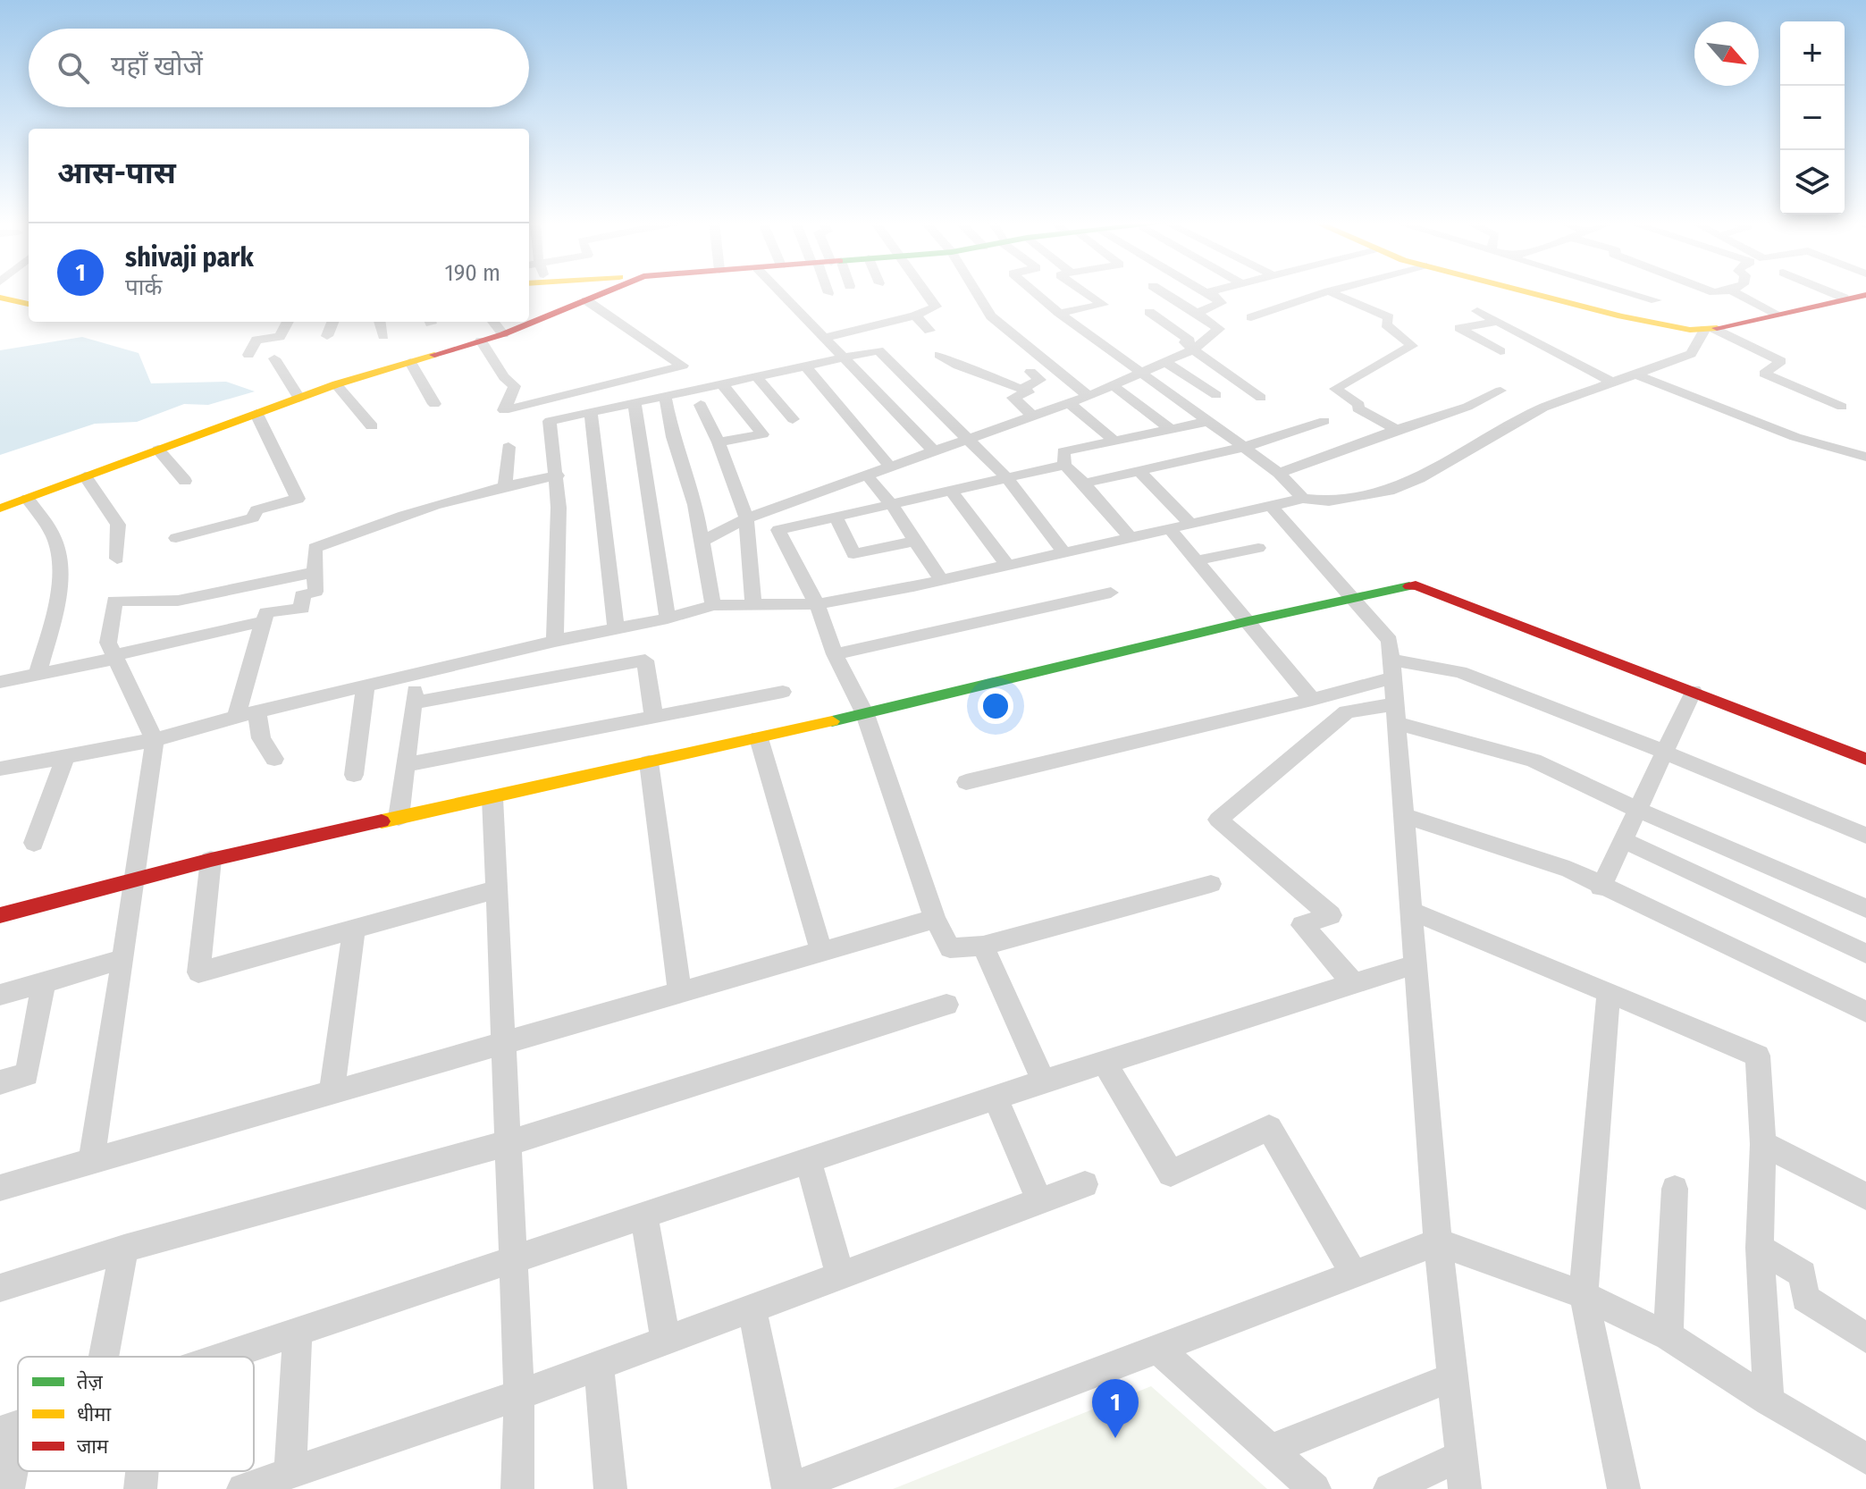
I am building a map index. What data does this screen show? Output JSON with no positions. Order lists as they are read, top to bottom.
{
  "legend": ["तेज़", "धीमा", "जाम"],
  "north": "bottom right",
  "page": {
    "map_buttons": ["+", "−"],
    "search": "यहाँ खोजें",
    "heading": "आस-पास",
    "list": [
      {
        "mark": "1",
        "name": "shivaji park",
        "note": "पार्क",
        "value": "190 m"
      }
    ],
    "pins": "1"
  }
}
